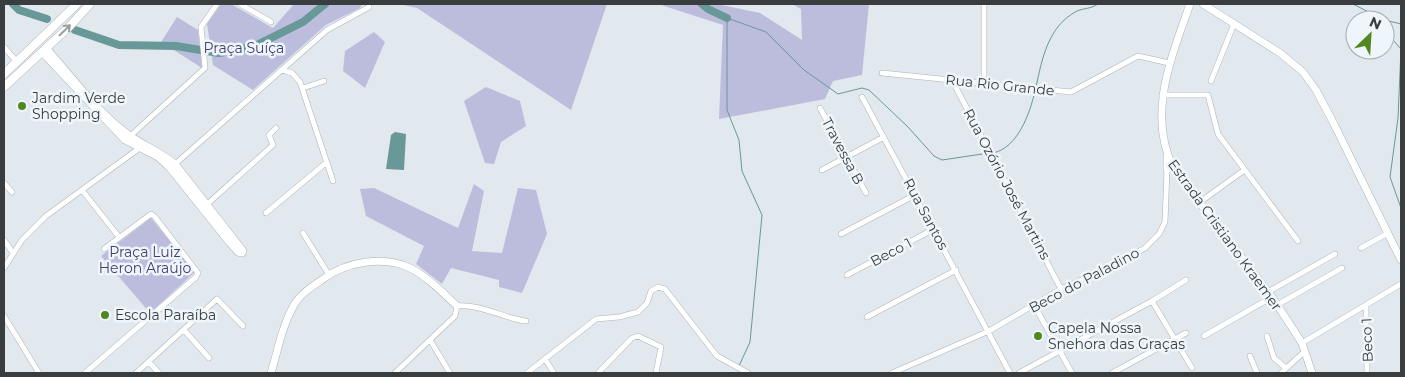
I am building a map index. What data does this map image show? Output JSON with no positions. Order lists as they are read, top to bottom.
{
  "streets": {
    "street": [
      "Rua Rio Grande",
      "Travessa B",
      "Rua Ozório José Martins",
      "Rua Santos",
      "Estrada Cristiano Kraemer",
      "Beco 1",
      "Beco do Paladino"
    ]
  },
  "crossings": [
    ["Rua Rio Grande", "Rua Ozório José Martins"],
    ["Rua Rio Grande", "Estrada Cristiano Kraemer"],
    ["Rua Ozório José Martins", "Beco do Paladino"],
    ["Rua Santos", "Beco 1"],
    ["Rua Santos", "Beco do Paladino"],
    ["Estrada Cristiano Kraemer", "Beco do Paladino"]
  ],
  "parks": ["Praça Suíça", "Praça Luiz Heron Araújo"],
  "places": ["Jardim Verde Shopping", "Escola Paraíba", "Capela Nossa Snehora das Graças"],
  "north": "top right"
}
